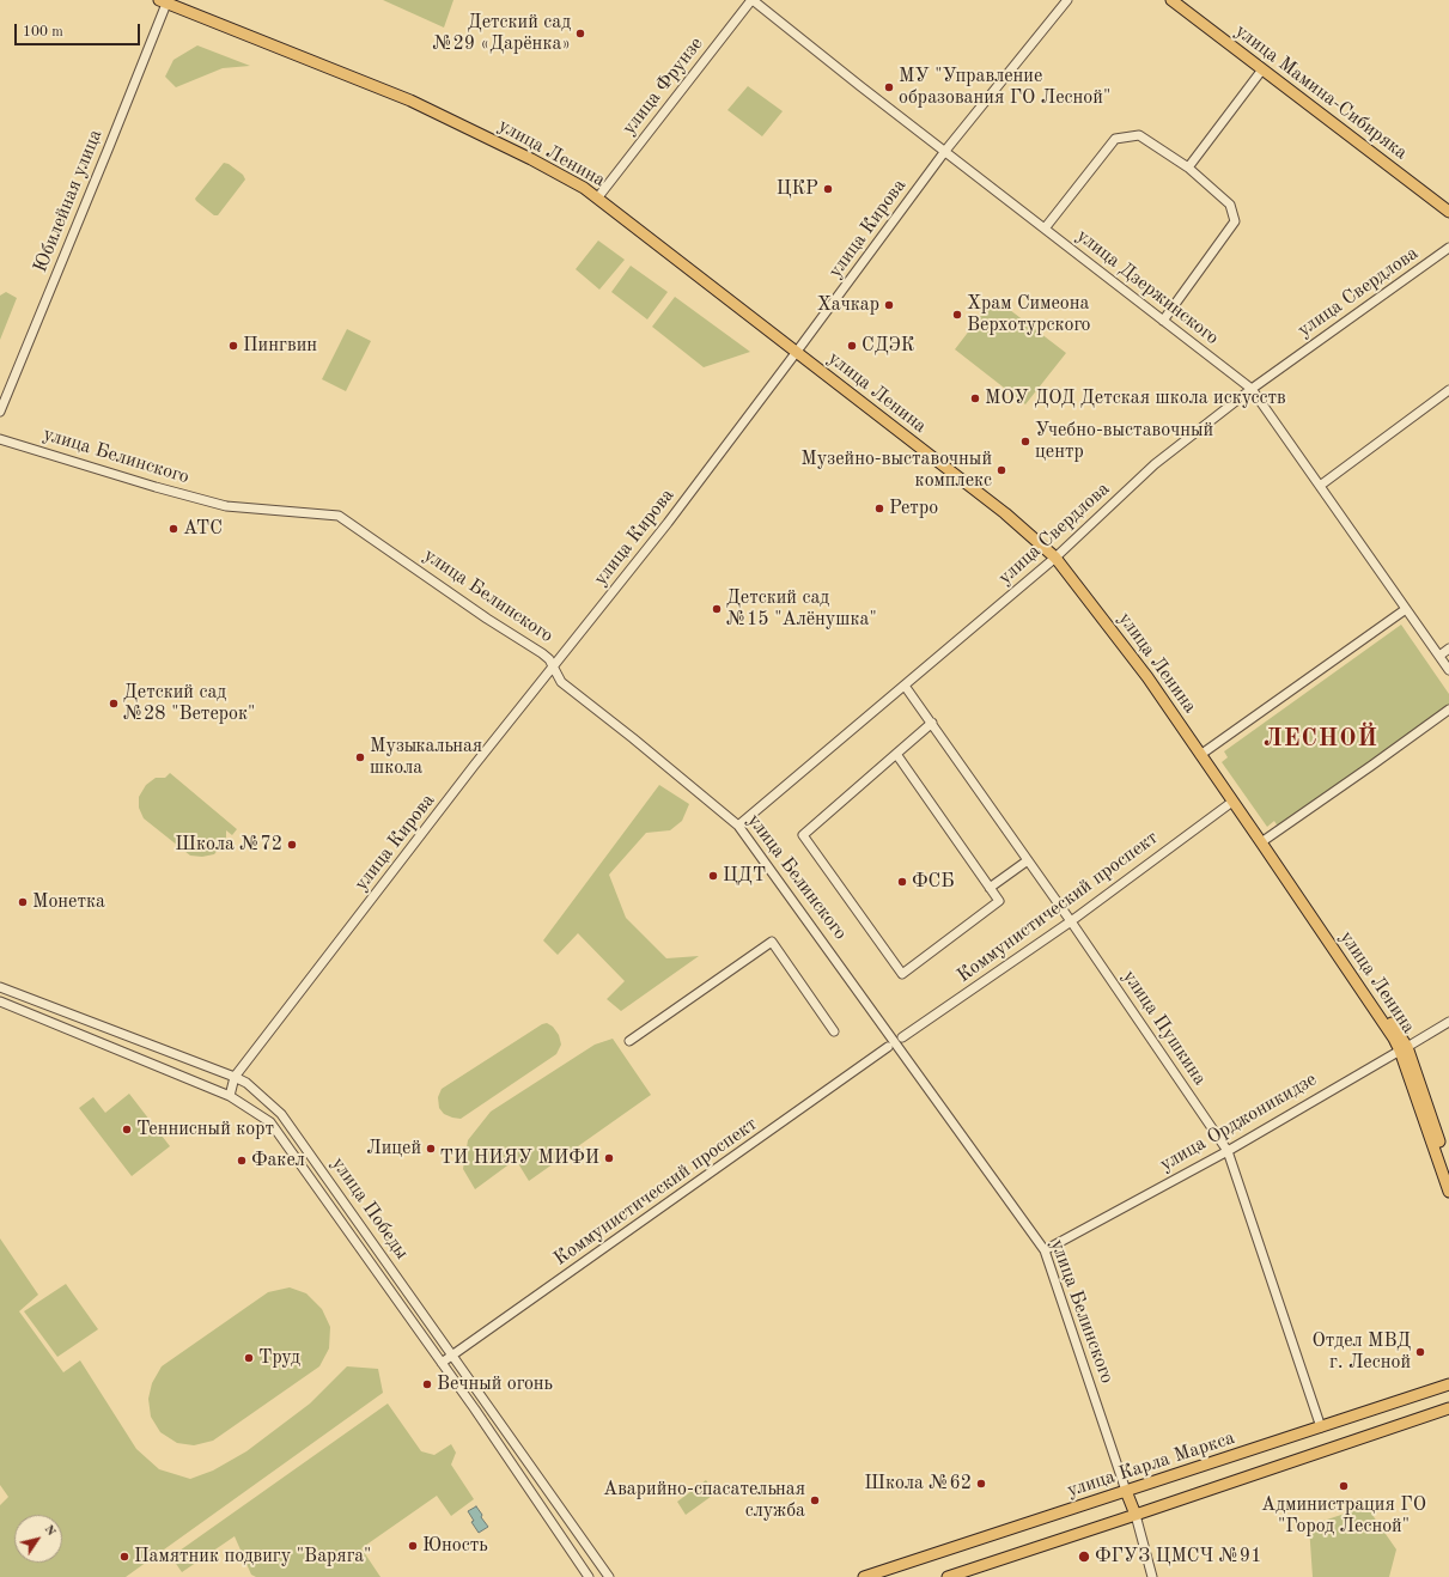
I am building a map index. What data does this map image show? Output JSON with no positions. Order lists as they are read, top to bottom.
{
  "streets": {
    "main road": [
      "улица Мамина-Сибиряка",
      "улица Ленина",
      "улица Белинского",
      "улица Карла Маркса"
    ],
    "street": [
      "улица Фрунзе",
      "Юбилейная улица",
      "улица Кирова",
      "улица Дзержинского",
      "улица Свердлова",
      "Коммунистический проспект",
      "улица Пушкина",
      "улица Орджоникидзе",
      "улица Победы"
    ]
  },
  "crossings": [
    ["улица Фрунзе", "улица Ленина"],
    ["улица Фрунзе", "улица Дзержинского"],
    ["улица Ленина", "Юбилейная улица"],
    ["улица Ленина", "улица Кирова"],
    ["улица Ленина", "улица Свердлова"],
    ["улица Ленина", "Коммунистический проспект"],
    ["улица Ленина", "улица Орджоникидзе"],
    ["улица Кирова", "улица Дзержинского"],
    ["улица Кирова", "улица Белинского"],
    ["улица Кирова", "улица Победы"],
    ["улица Дзержинского", "улица Свердлова"],
    ["улица Свердлова", "улица Белинского"],
    ["улица Свердлова", "улица Пушкина"],
    ["улица Белинского", "улица Орджоникидзе"],
    ["улица Белинского", "улица Карла Маркса"],
    ["Коммунистический проспект", "улица Пушкина"],
    ["Коммунистический проспект", "улица Победы"],
    ["улица Пушкина", "улица Орджоникидзе"],
    ["улица Пушкина", "улица Карла Маркса"]
  ],
  "districts": ["ЛЕСНОЙ"],
  "places": [
    "Детский сад №29 «Дарёнка»",
    "МУ \"Управление образования ГО Лесной\"",
    "ЦКР",
    "Хачкар",
    "Храм Симеона Верхотурского",
    "Пингвин",
    "СДЭК",
    "МОУ ДОД Детская школа искусств",
    "Учебно-выставочный центр",
    "Музейно-выставочный комплекс",
    "Ретро",
    "АТС",
    "Детский сад №15 \"Алёнушка\"",
    "Детский сад №28 \"Ветерок\"",
    "Музыкальная школа",
    "Школа №72",
    "ЦДТ",
    "ФСБ",
    "Монетка",
    "Теннисный корт",
    "Лицей",
    "ТИ НИЯУ МИФИ",
    "Факел",
    "Отдел МВД г. Лесной",
    "Труд",
    "Вечный огонь",
    "Школа №62",
    "Администрация ГО \"Город Лесной\"",
    "Аварийно-спасательная служба",
    "Юность",
    "Памятник подвигу \"Варяга\"",
    "ФГУЗ ЦМСЧ №91"
  ],
  "scale_bar": "100 m",
  "north": "top right"
}
